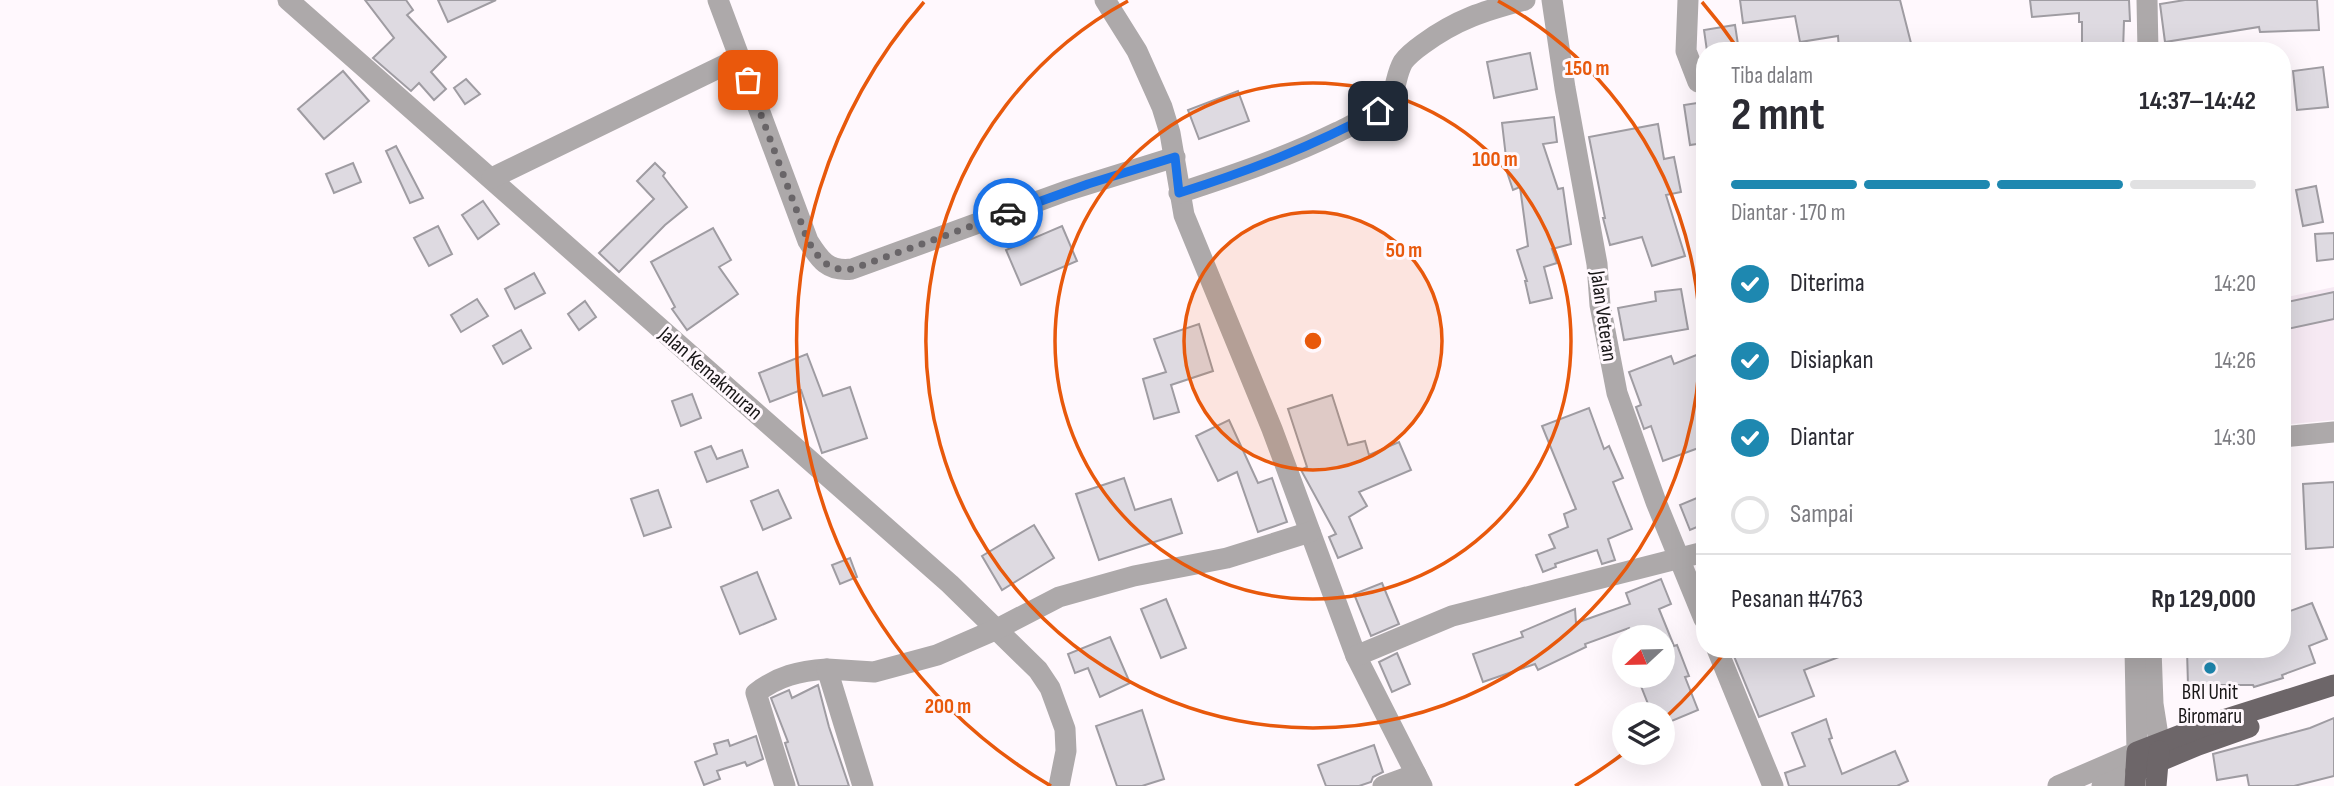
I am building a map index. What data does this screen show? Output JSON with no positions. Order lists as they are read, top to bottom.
{
  "streets": {
    "street": ["Jalan Veteran", "Jalan Kemakmuran"]
  },
  "places": ["BRI Unit Biromaru"],
  "north": "left",
  "page": {
    "heading": ["2 mnt", "Tiba dalam", "14:37–14:42"],
    "panel": ["Pesanan #4763", "Rp 129,000"],
    "bar": "Diantar · 170 m",
    "list": [
      ["Diterima", "14:20"],
      ["Disiapkan", "14:26"],
      ["Diantar", "14:30"],
      "Sampai"
    ]
  },
  "rings": [
    "150 m",
    "100 m",
    "50 m",
    "200 m"
  ]
}
